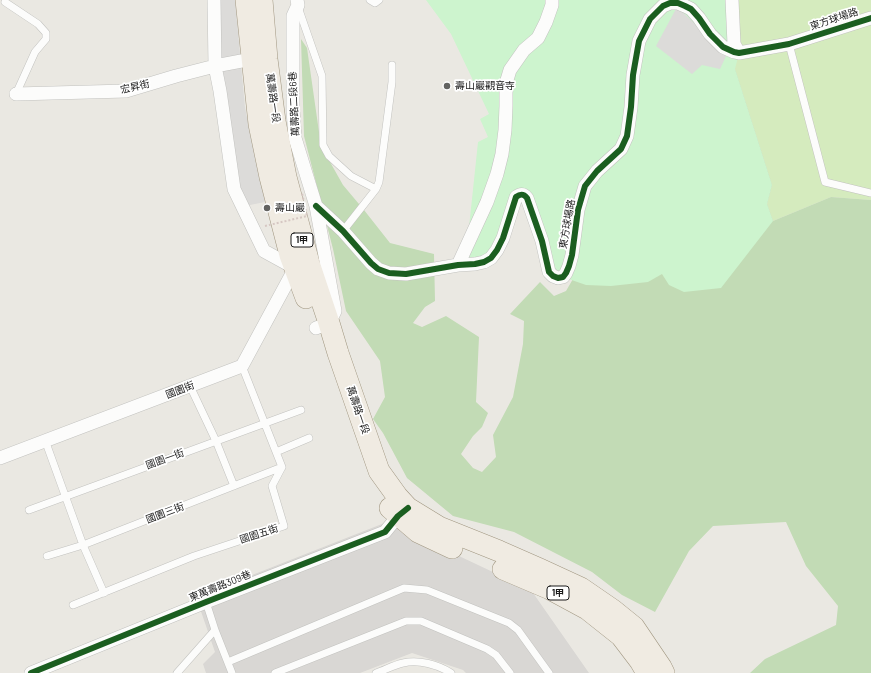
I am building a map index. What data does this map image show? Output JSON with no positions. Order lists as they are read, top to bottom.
{
  "streets": {
    "main road": ["萬壽路一段", "1甲"],
    "street": [
      "東方球場路",
      "宏昇街",
      "萬壽路二段6巷",
      "國園街",
      "東萬壽路309巷"
    ],
    "lane": ["國園一街", "國園三街", "國園五街"]
  },
  "crossings": [
    ["東方球場路", "萬壽路二段6巷"],
    ["宏昇街", "萬壽路一段"],
    ["萬壽路一段", "東萬壽路309巷"],
    ["國園三街", "國園五街"]
  ],
  "places": ["壽山巖觀音寺", "壽山巖"]
}
